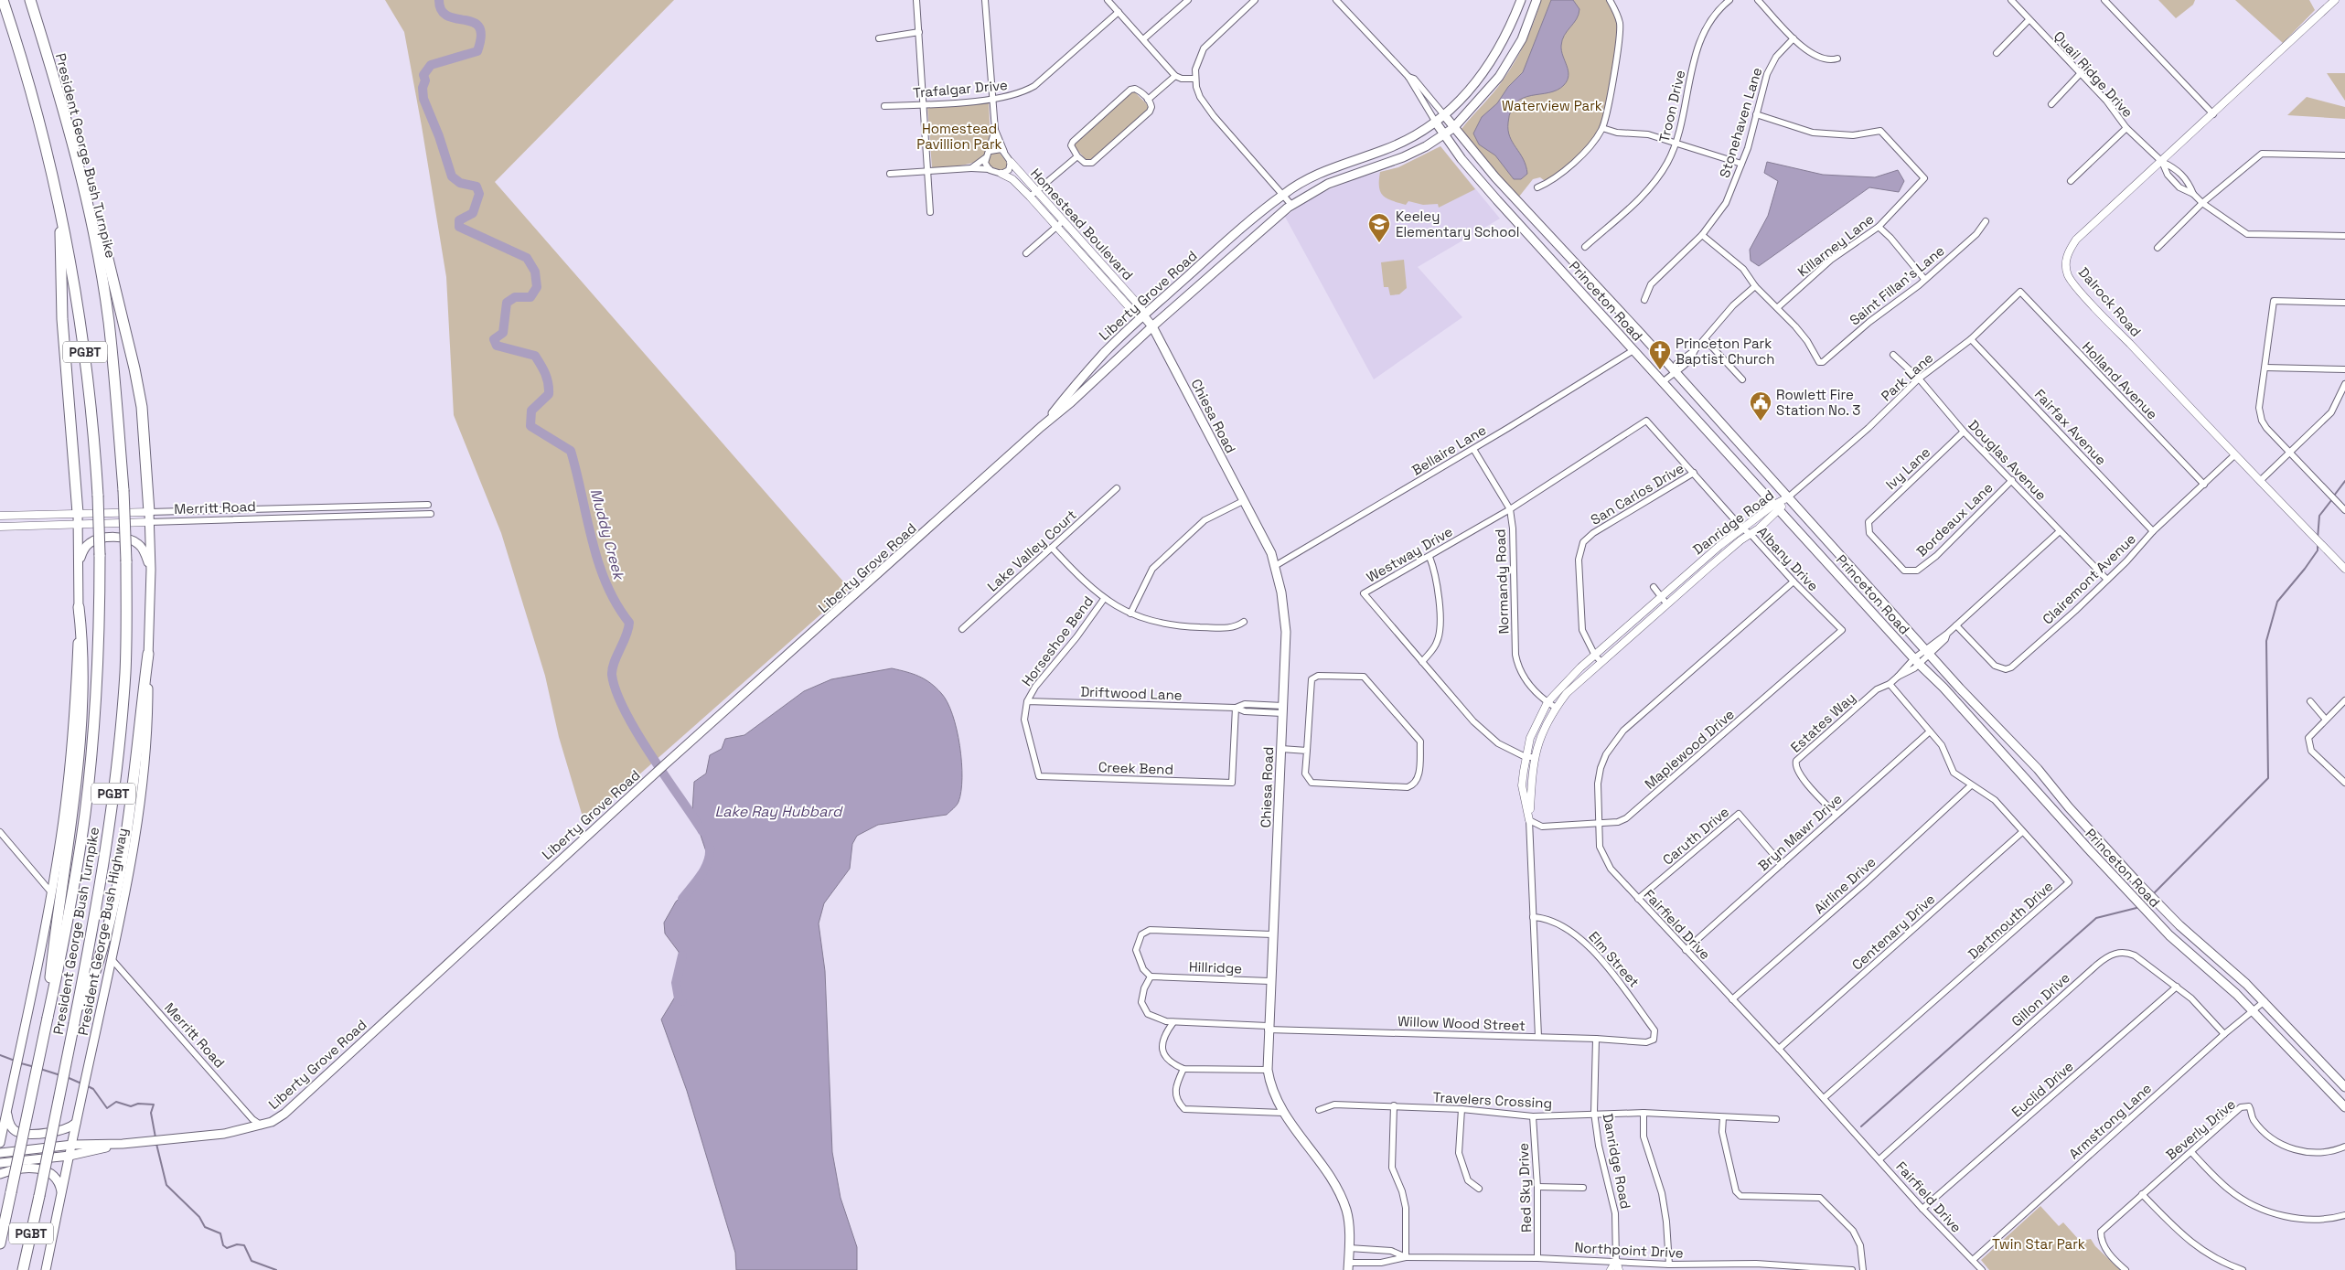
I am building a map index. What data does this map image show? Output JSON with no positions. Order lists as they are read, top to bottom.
{
  "streets": {
    "highway": ["President George Bush Turnpike", "PGBT"],
    "main road": [
      "Liberty Grove Road",
      "Princeton Road",
      "Chiesa Road",
      "President George Bush Highway"
    ],
    "street": [
      "Quail Ridge Drive",
      "Trafalgar Drive",
      "Troon Drive",
      "Stonehaven Lane",
      "Homestead Boulevard",
      "Killarney Lane",
      "Saint Fillan's Lane",
      "Dalrock Road",
      "Park Lane",
      "Holland Avenue",
      "Fairfax Avenue",
      "Bellaire Lane",
      "Douglas Avenue",
      "Ivy Lane",
      "San Carlos Drive",
      "Merritt Road",
      "Bordeaux Lane",
      "Danridge Road",
      "Lake Valley Court",
      "Westway Drive",
      "Albany Drive",
      "Clairemont Avenue",
      "Normandy Road",
      "Horseshoe Bend",
      "Driftwood Lane",
      "Estates Way",
      "Maplewood Drive",
      "Creek Bend",
      "Bryn Mawr Drive",
      "Caruth Drive",
      "Airline Drive",
      "Dartmouth Drive",
      "Fairfield Drive",
      "Centenary Drive",
      "Elm Street",
      "Hillridge",
      "Gillon Drive",
      "Willow Wood Street",
      "Euclid Drive",
      "Travelers Crossing",
      "Armstrong Lane",
      "Beverly Drive",
      "Red Sky Drive",
      "Northpoint Drive"
    ]
  },
  "crossings": [
    ["Quail Ridge Drive", "Dalrock Road"],
    ["Trafalgar Drive", "Homestead Boulevard"],
    ["Stonehaven Lane", "Killarney Lane"],
    ["Homestead Boulevard", "Liberty Grove Road"],
    ["Homestead Boulevard", "Chiesa Road"],
    ["Killarney Lane", "Saint Fillan's Lane"],
    ["Liberty Grove Road", "Princeton Road"],
    ["Liberty Grove Road", "Chiesa Road"],
    ["Liberty Grove Road", "Merritt Road"],
    ["Liberty Grove Road", "President George Bush Highway"],
    ["Princeton Road", "Park Lane"],
    ["Princeton Road", "Bellaire Lane"],
    ["Princeton Road", "Danridge Road"],
    ["Princeton Road", "Estates Way"],
    ["Princeton Road", "Armstrong Lane"],
    ["Dalrock Road", "Clairemont Avenue"],
    ["Park Lane", "Holland Avenue"],
    ["Park Lane", "Fairfax Avenue"],
    ["Park Lane", "Douglas Avenue"],
    ["Park Lane", "Danridge Road"],
    ["Holland Avenue", "Clairemont Avenue"],
    ["Chiesa Road", "Bellaire Lane"],
    ["Chiesa Road", "Driftwood Lane"],
    ["Chiesa Road", "Hillridge"],
    ["Chiesa Road", "Willow Wood Street"],
    ["Chiesa Road", "Northpoint Drive"],
    ["Fairfax Avenue", "Clairemont Avenue"],
    ["Bellaire Lane", "Normandy Road"],
    ["Douglas Avenue", "Ivy Lane"],
    ["Douglas Avenue", "Bordeaux Lane"],
    ["Douglas Avenue", "Clairemont Avenue"],
    ["Douglas Avenue", "Estates Way"],
    ["Ivy Lane", "Bordeaux Lane"],
    ["San Carlos Drive", "Danridge Road"],
    ["San Carlos Drive", "Albany Drive"],
    ["Merritt Road", "President George Bush Highway"],
    ["Danridge Road", "Westway Drive"],
    ["Danridge Road", "Albany Drive"],
    ["Danridge Road", "Normandy Road"],
    ["Danridge Road", "Maplewood Drive"],
    ["Danridge Road", "Elm Street"],
    ["Danridge Road", "Willow Wood Street"],
    ["Danridge Road", "Travelers Crossing"],
    ["Danridge Road", "Northpoint Drive"],
    ["Westway Drive", "Albany Drive"],
    ["Westway Drive", "Normandy Road"],
    ["Albany Drive", "Maplewood Drive"],
    ["Albany Drive", "Fairfield Drive"],
    ["Clairemont Avenue", "Estates Way"],
    ["Horseshoe Bend", "Driftwood Lane"],
    ["Horseshoe Bend", "Creek Bend"],
    ["Driftwood Lane", "Creek Bend"],
    ["Estates Way", "Bryn Mawr Drive"],
    ["Estates Way", "Dartmouth Drive"],
    ["Maplewood Drive", "Fairfield Drive"],
    ["Bryn Mawr Drive", "Caruth Drive"],
    ["Bryn Mawr Drive", "Dartmouth Drive"],
    ["Bryn Mawr Drive", "Fairfield Drive"],
    ["Caruth Drive", "Fairfield Drive"],
    ["Airline Drive", "Dartmouth Drive"],
    ["Airline Drive", "Fairfield Drive"],
    ["Dartmouth Drive", "Fairfield Drive"],
    ["Dartmouth Drive", "Centenary Drive"],
    ["Fairfield Drive", "Centenary Drive"],
    ["Fairfield Drive", "Gillon Drive"],
    ["Fairfield Drive", "Euclid Drive"],
    ["Fairfield Drive", "Armstrong Lane"],
    ["Elm Street", "Willow Wood Street"],
    ["Hillridge", "Willow Wood Street"],
    ["Gillon Drive", "Euclid Drive"],
    ["Gillon Drive", "Armstrong Lane"],
    ["Travelers Crossing", "Red Sky Drive"],
    ["Red Sky Drive", "Northpoint Drive"]
  ],
  "water": ["Muddy Creek", "Lake Ray Hubbard"],
  "parks": ["Waterview Park", "Homestead Pavillion Park", "Twin Star Park"],
  "places": {
    "school or university": ["Keeley Elementary School"],
    "church": ["Princeton Park Baptist Church"],
    "public building": ["Rowlett Fire Station No. 3"]
  }
}
